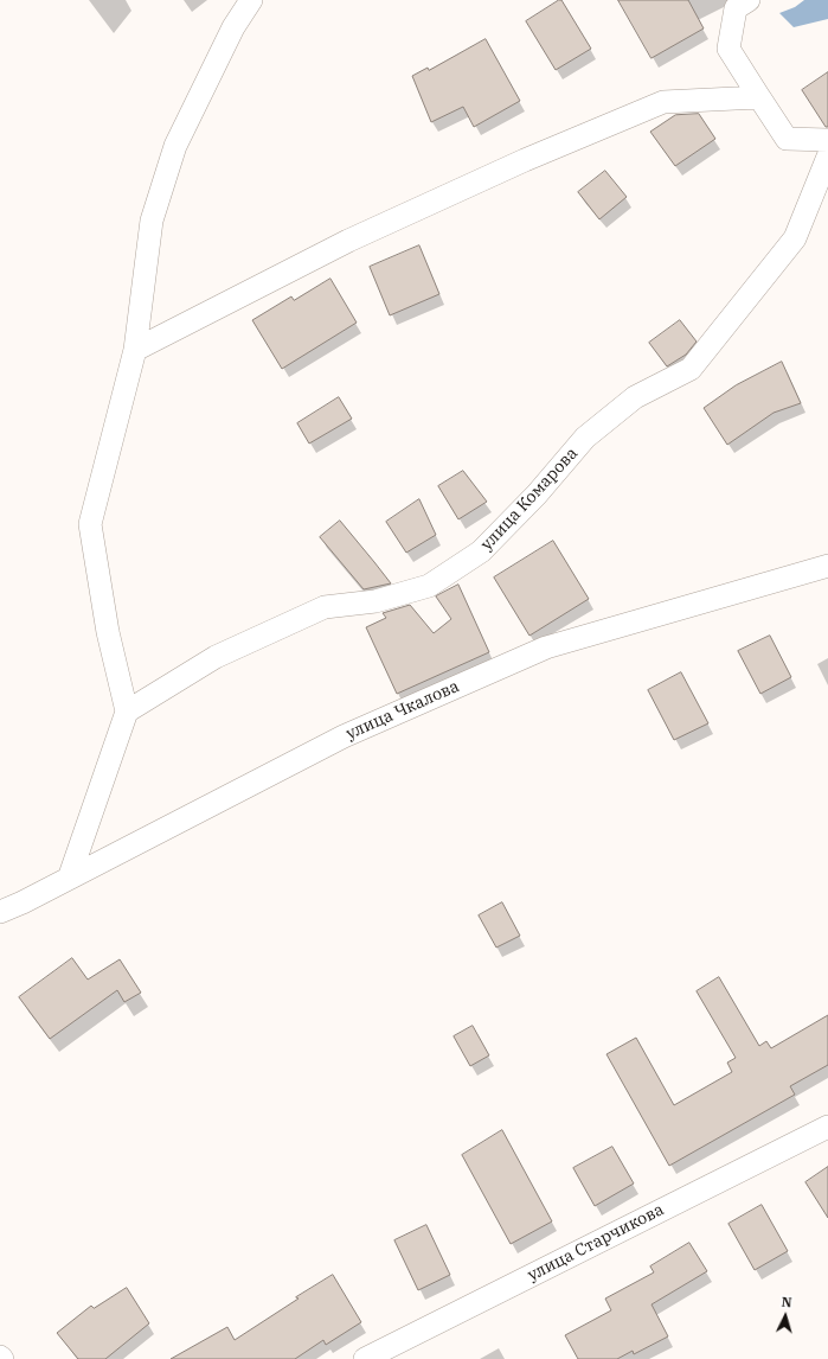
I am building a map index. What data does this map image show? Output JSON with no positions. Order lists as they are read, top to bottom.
{
  "streets": {
    "street": ["улица Комарова", "улица Чкалова", "улица Старчикова"]
  },
  "north": "top"
}
